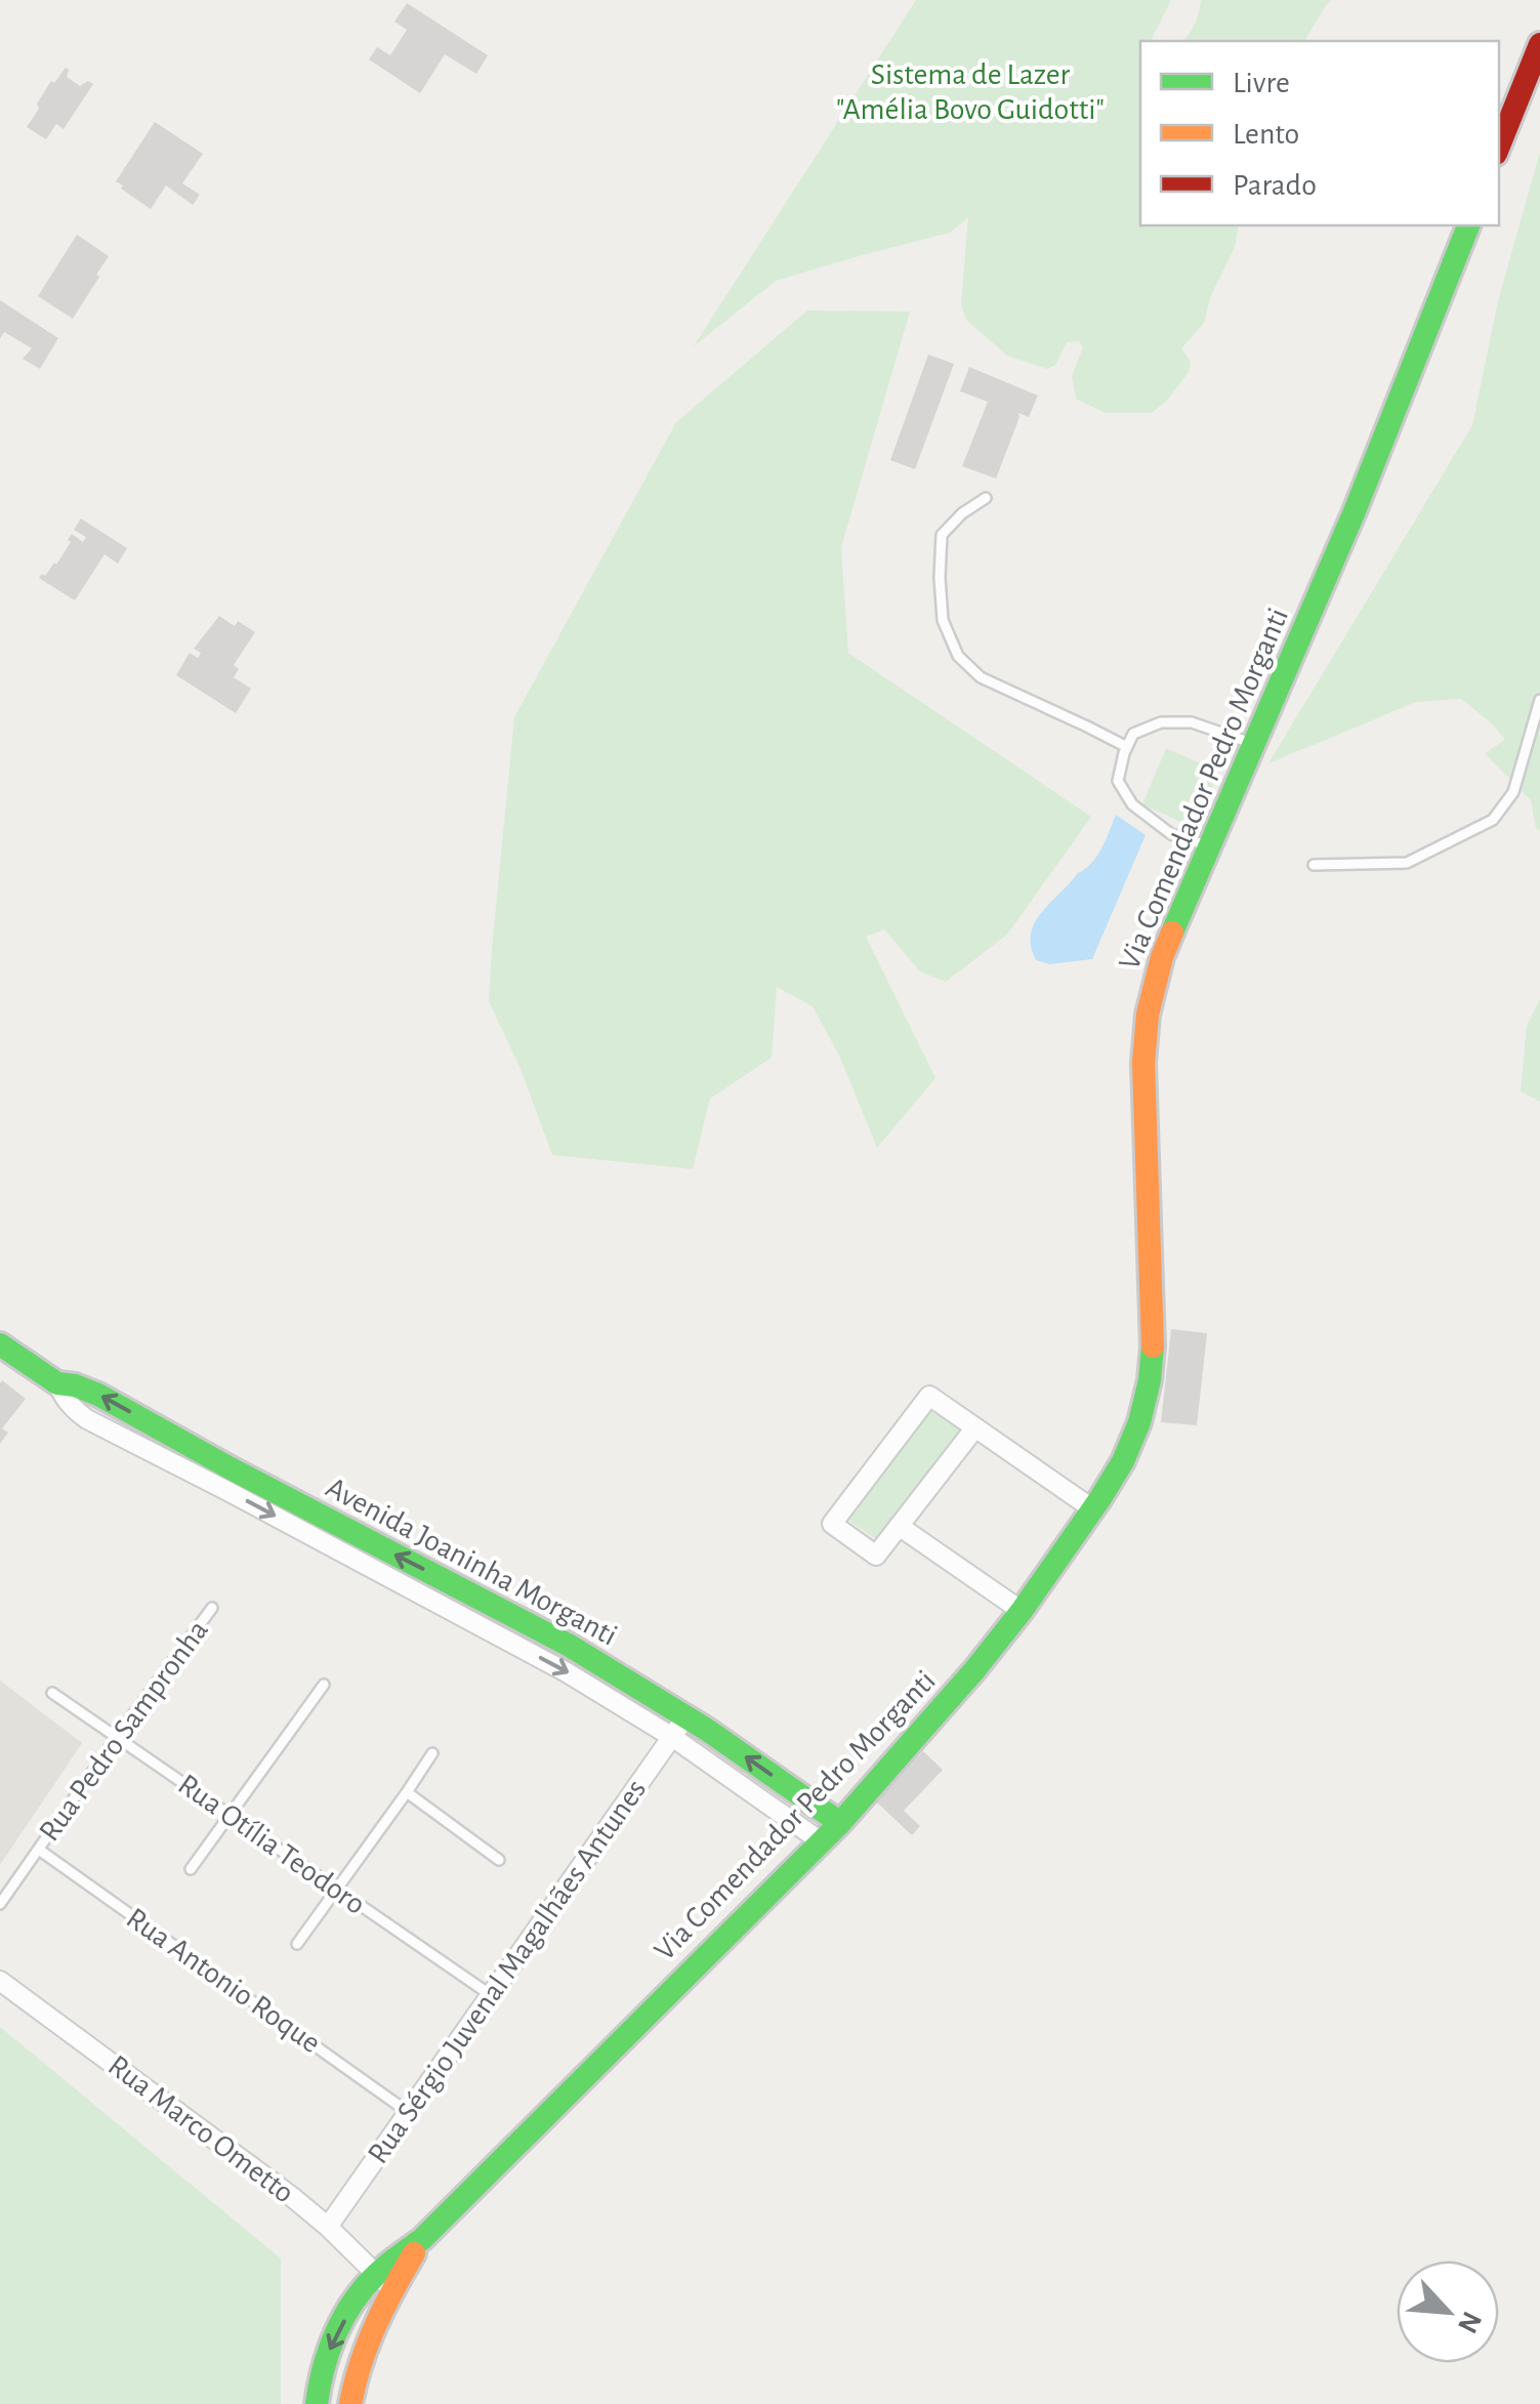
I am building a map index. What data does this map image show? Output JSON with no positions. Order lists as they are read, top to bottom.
{
  "streets": {
    "street": [
      "Via Comendador Pedro Morganti",
      "Avenida Joaninha Morganti",
      "Rua Sérgio Juvenal Magalhães Antunes",
      "Rua Marco Ometto"
    ],
    "lane": ["Rua Pedro Sampronha", "Rua Otília Teodoro", "Rua Antonio Roque"]
  },
  "crossings": [
    ["Via Comendador Pedro Morganti", "Avenida Joaninha Morganti"],
    ["Via Comendador Pedro Morganti", "Rua Marco Ometto"],
    ["Avenida Joaninha Morganti", "Rua Sérgio Juvenal Magalhães Antunes"],
    ["Rua Pedro Sampronha", "Rua Otília Teodoro"],
    ["Rua Pedro Sampronha", "Rua Antonio Roque"],
    ["Rua Otília Teodoro", "Rua Sérgio Juvenal Magalhães Antunes"],
    ["Rua Sérgio Juvenal Magalhães Antunes", "Rua Antonio Roque"],
    ["Rua Sérgio Juvenal Magalhães Antunes", "Rua Marco Ometto"]
  ],
  "parks": ["Sistema de Lazer \"Amélia Bovo Guidotti\""],
  "legend": ["Livre", "Lento", "Parado"],
  "north": "bottom right"
}
